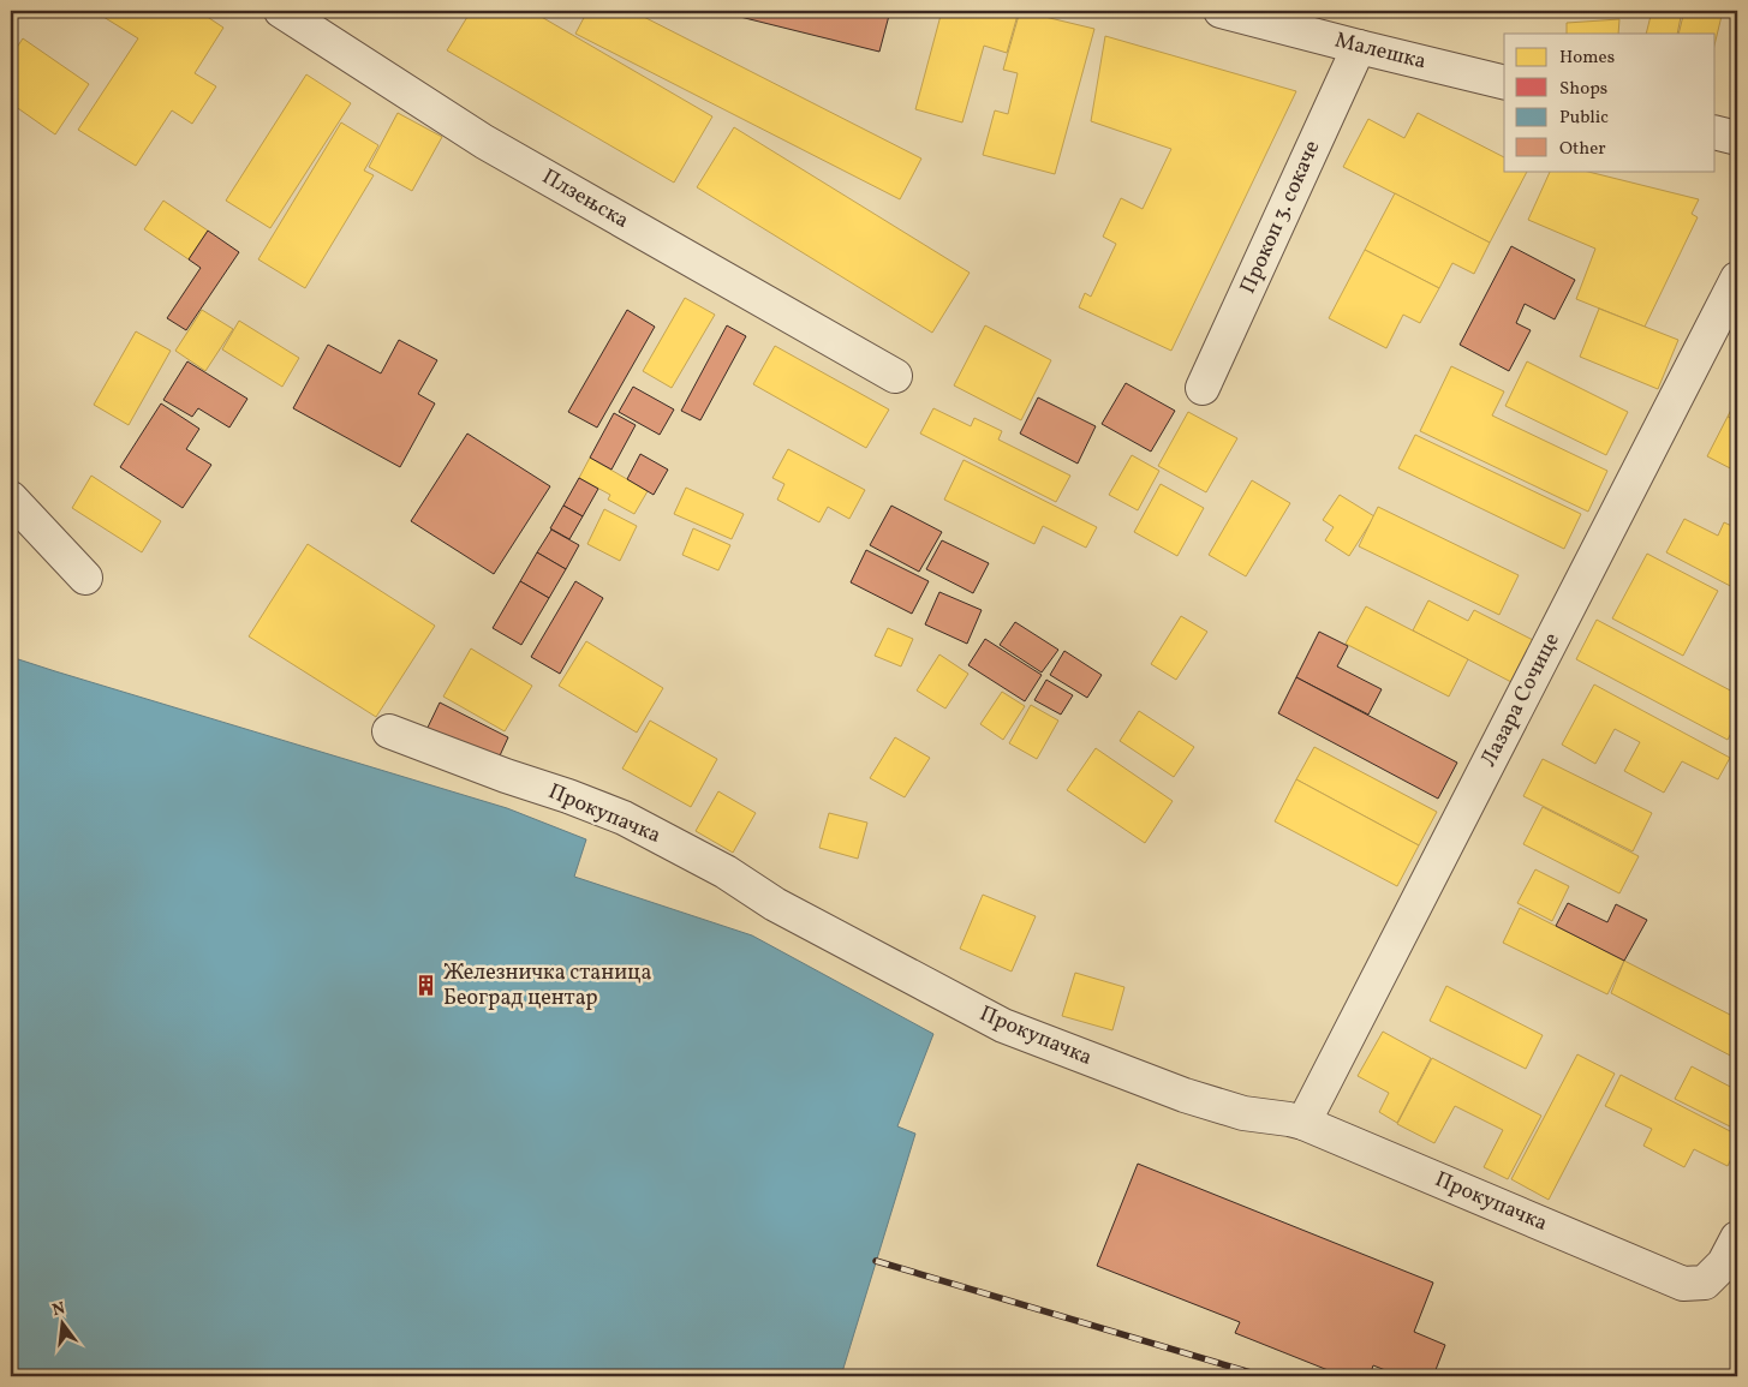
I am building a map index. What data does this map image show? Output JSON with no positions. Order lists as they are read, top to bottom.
{
  "streets": {
    "street": [
      "Малешка",
      "Плзењска",
      "Прокоп 3. сокаче",
      "Лазара Сочице",
      "Прокупачка"
    ]
  },
  "crossings": [
    ["Малешка", "Прокоп 3. сокаче"],
    ["Лазара Сочице", "Прокупачка"]
  ],
  "places": {
    "building": ["Железничка станица Београд центар"]
  },
  "legend": [
    "Homes",
    "Shops",
    "Public",
    "Other"
  ],
  "north": "top"
}
